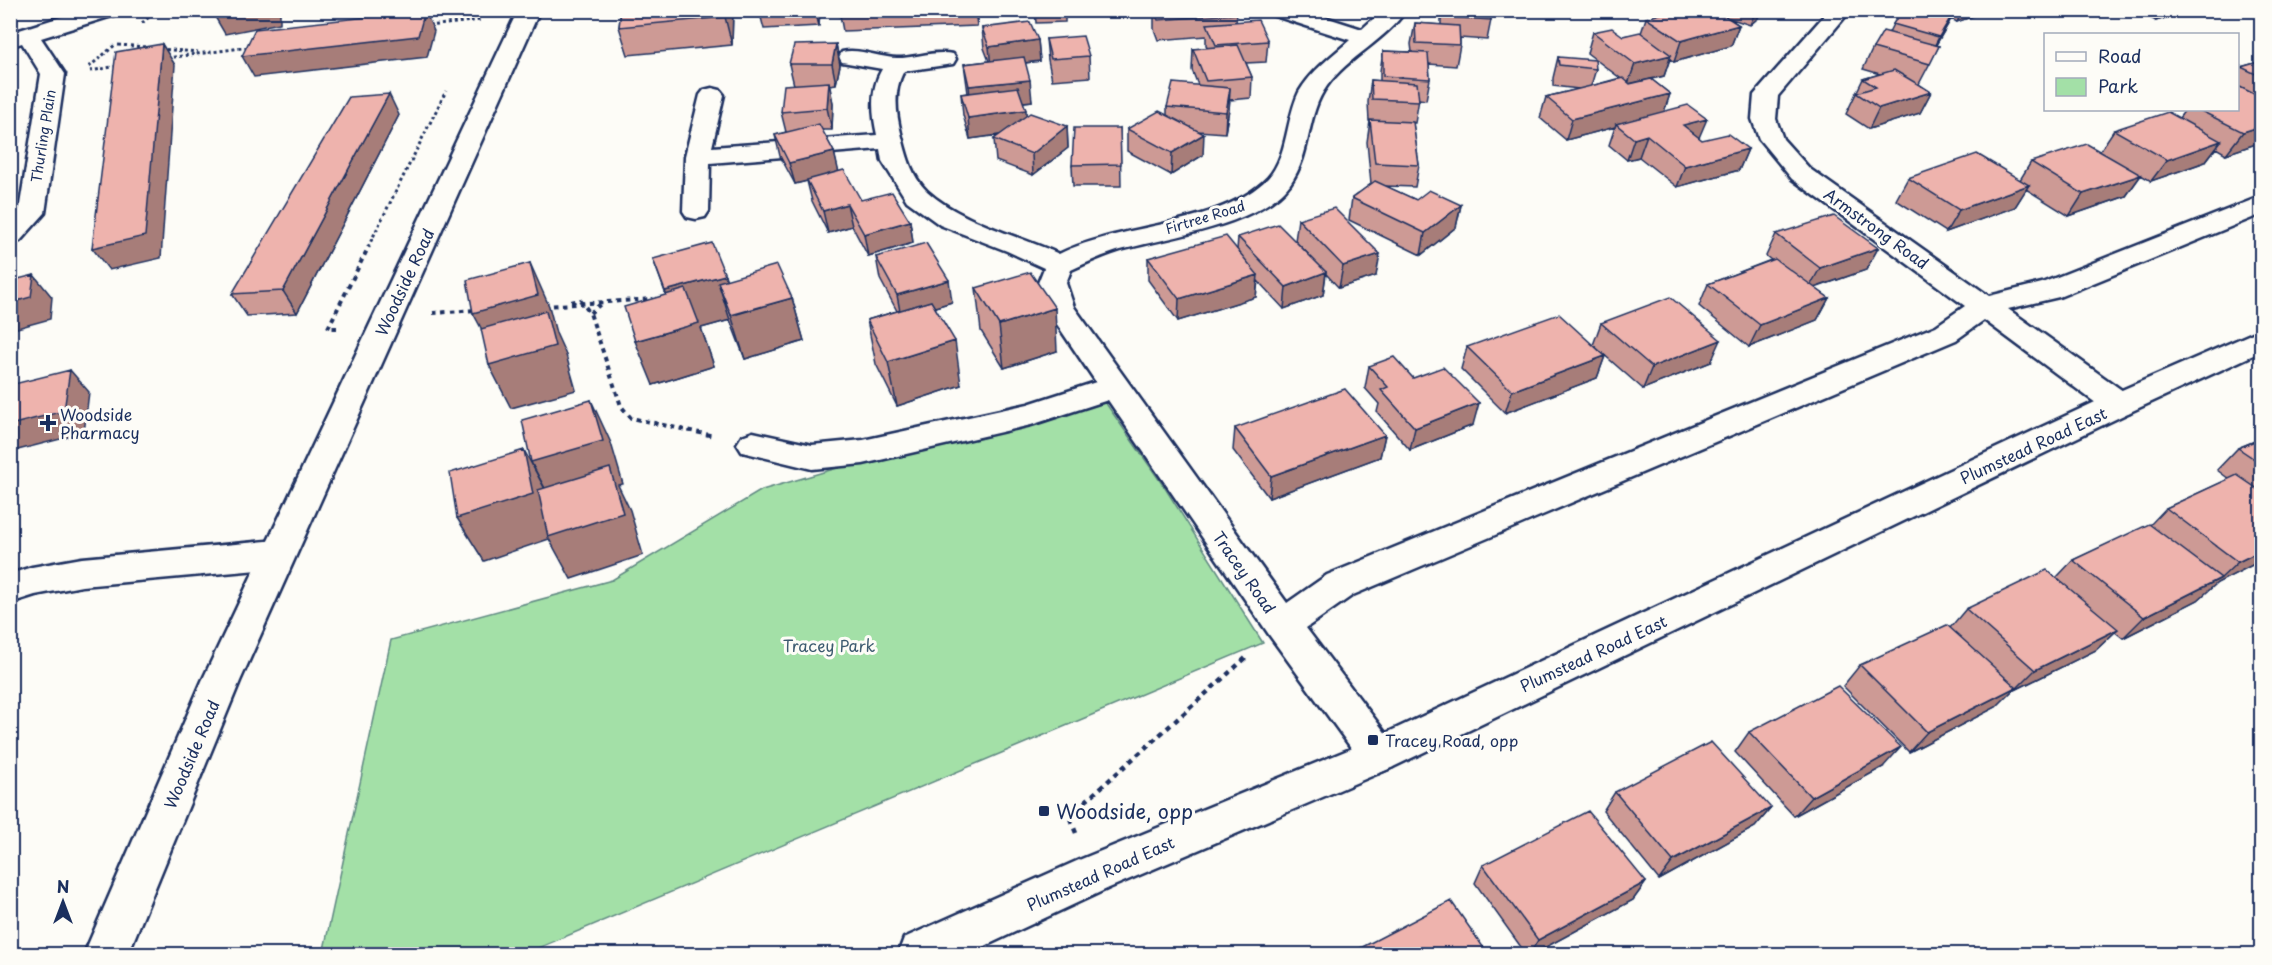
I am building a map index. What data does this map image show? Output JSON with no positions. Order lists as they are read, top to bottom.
{
  "streets": {
    "street": [
      "Thurling Plain",
      "Firtree Road",
      "Armstrong Road",
      "Woodside Road",
      "Plumstead Road East",
      "Tracey Road"
    ]
  },
  "crossings": [
    ["Firtree Road", "Tracey Road"],
    ["Armstrong Road", "Plumstead Road East"],
    ["Plumstead Road East", "Tracey Road"]
  ],
  "parks": ["Tracey Park"],
  "places": {
    "health": ["Woodside Pharmacy"],
    "transit": ["Tracey Road, opp", "Woodside, opp"]
  },
  "legend": ["Road", "Park"],
  "north": "top"
}
